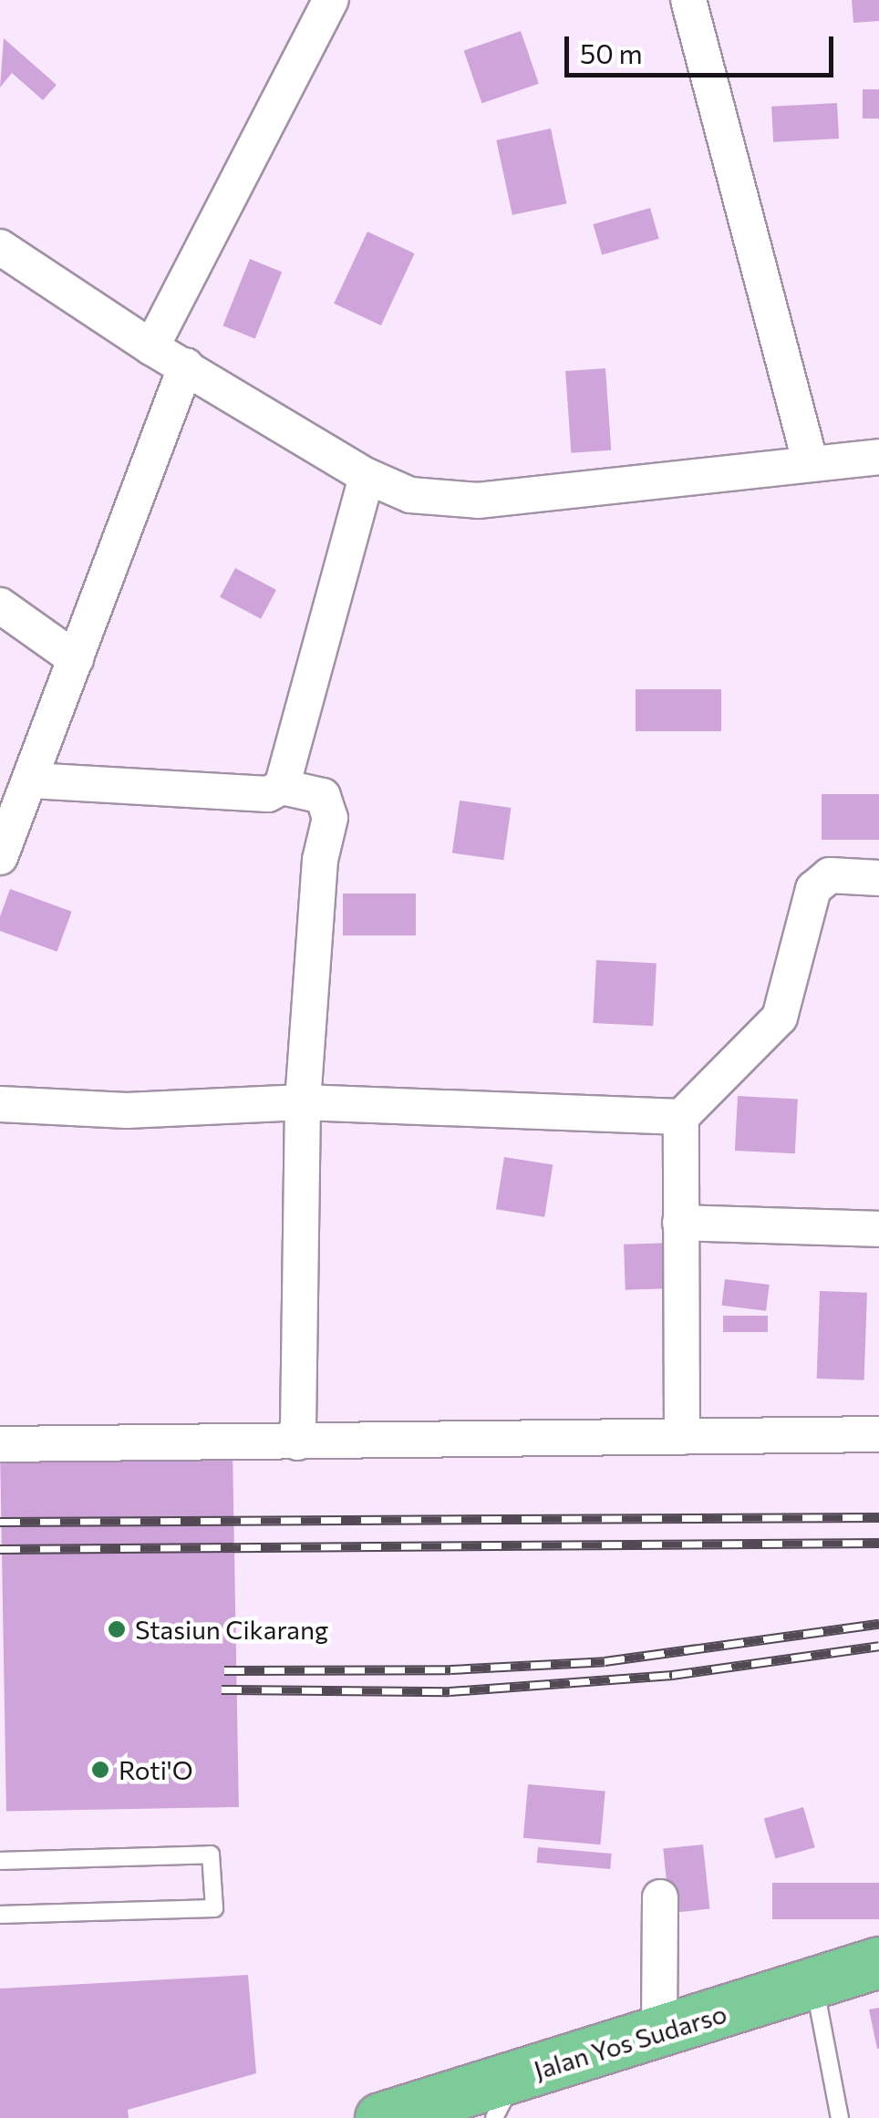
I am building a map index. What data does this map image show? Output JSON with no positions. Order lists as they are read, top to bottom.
{
  "streets": {
    "highway": ["Jalan Yos Sudarso"]
  },
  "places": ["Stasiun Cikarang", "Roti'O"],
  "scale_bar": "50 m"
}
